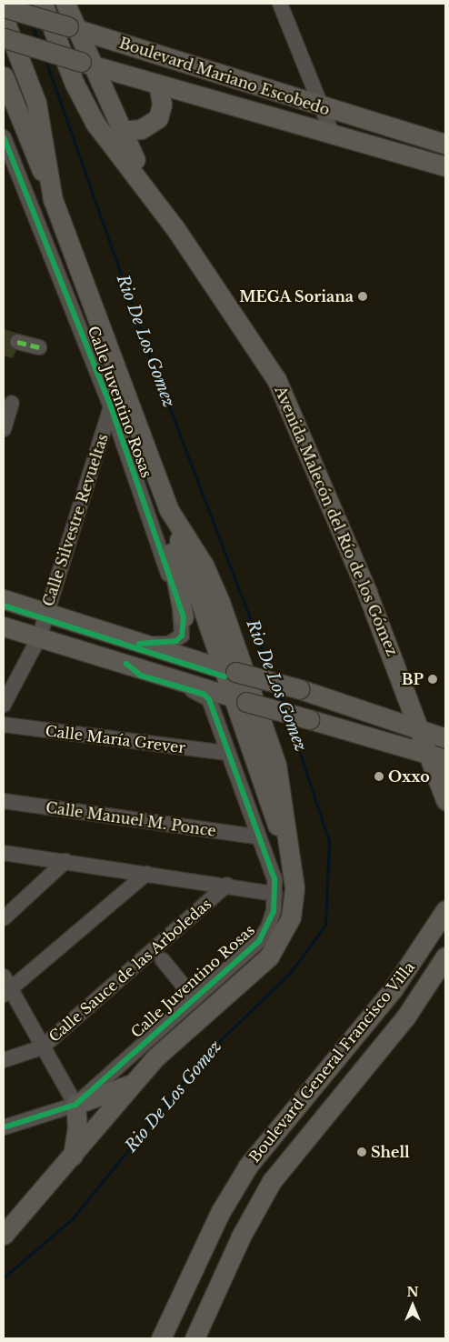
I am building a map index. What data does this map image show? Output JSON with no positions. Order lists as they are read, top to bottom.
{
  "streets": {
    "main road": ["Boulevard Mariano Escobedo", "Avenida Malecón del Río de los Gómez", "Boulevard General Francisco Villa"],
    "street": [
      "Calle Juventino Rosas",
      "Calle Silvestre Revueltas",
      "Calle María Grever",
      "Calle Manuel M. Ponce",
      "Calle Sauce de las Arboledas"
    ]
  },
  "crossings": [
    ["Calle Juventino Rosas", "Calle Silvestre Revueltas"],
    ["Calle Juventino Rosas", "Calle María Grever"],
    ["Calle Juventino Rosas", "Calle Manuel M. Ponce"]
  ],
  "water": ["Rio De Los Gomez"],
  "places": [
    "MEGA Soriana",
    "BP",
    "Oxxo",
    "Shell"
  ],
  "north": "top"
}
